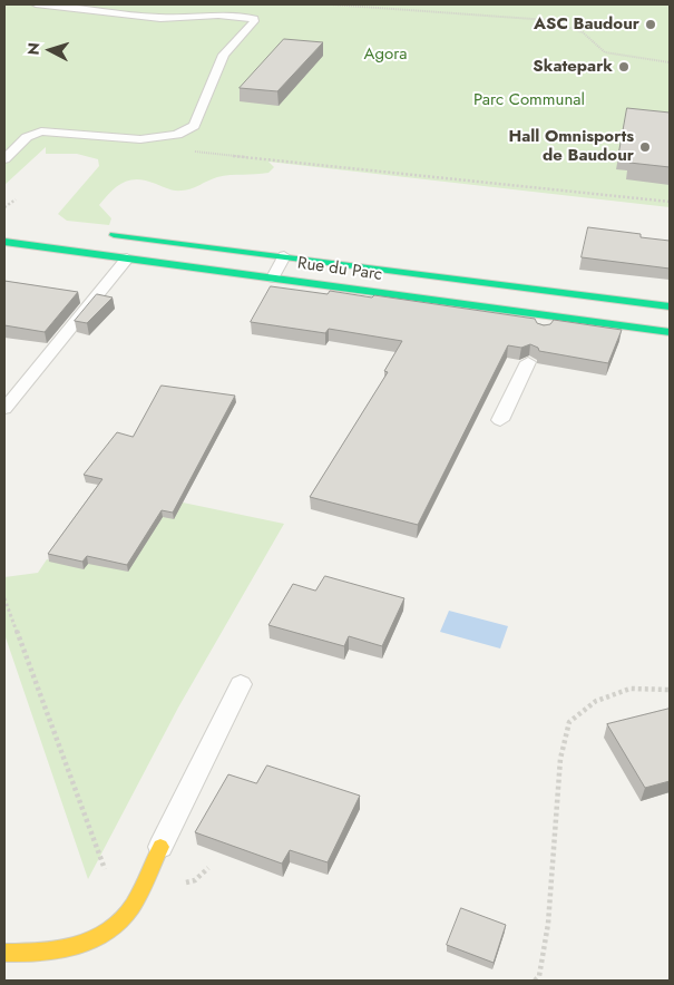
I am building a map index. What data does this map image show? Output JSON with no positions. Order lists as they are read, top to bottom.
{
  "streets": {
    "street": ["Rue du Parc"]
  },
  "parks": ["Agora", "Parc Communal"],
  "places": ["ASC Baudour", "Skatepark", "Hall Omnisports de Baudour"],
  "north": "left"
}
